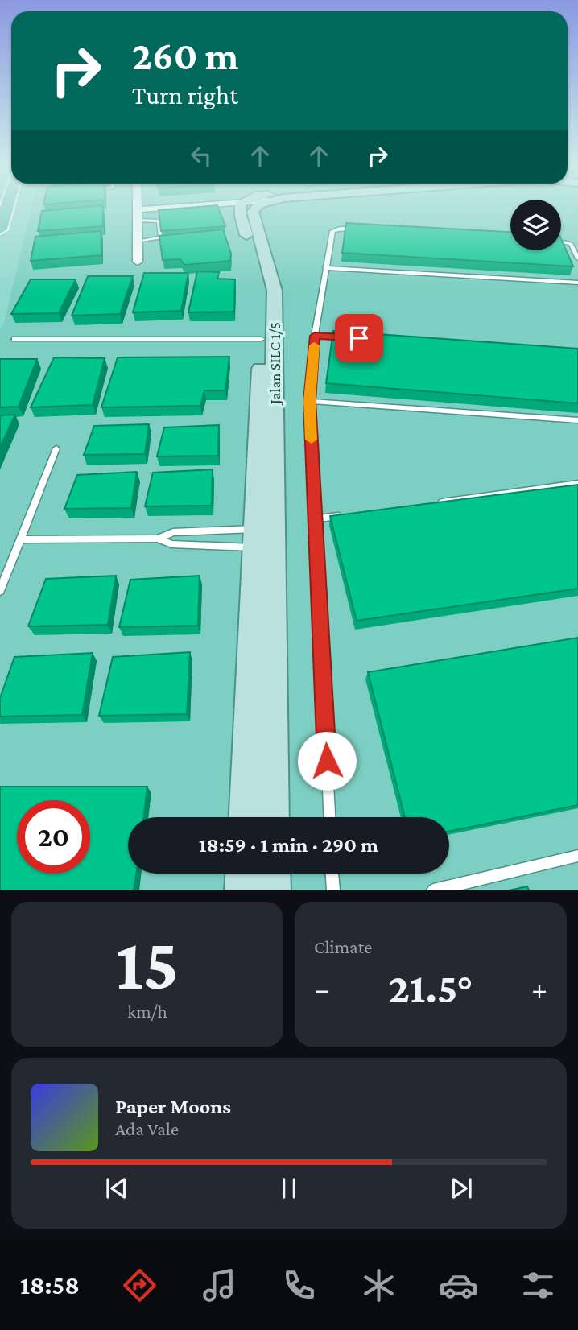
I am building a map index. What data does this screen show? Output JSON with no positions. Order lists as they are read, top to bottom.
{
  "streets": {
    "street": ["Jalan SILC 1/5"]
  },
  "page": {
    "turn": ["260 m", "Turn right"],
    "limit": "20",
    "trip": "18:59 · 1 min · 290 m",
    "tile": [
      ["15", "km/h"],
      "Climate"
    ],
    "heat": ["−", "21.5°", "+"],
    "song": ["Paper Moons", "Ada Vale"],
    "tabs": "18:58"
  }
}
